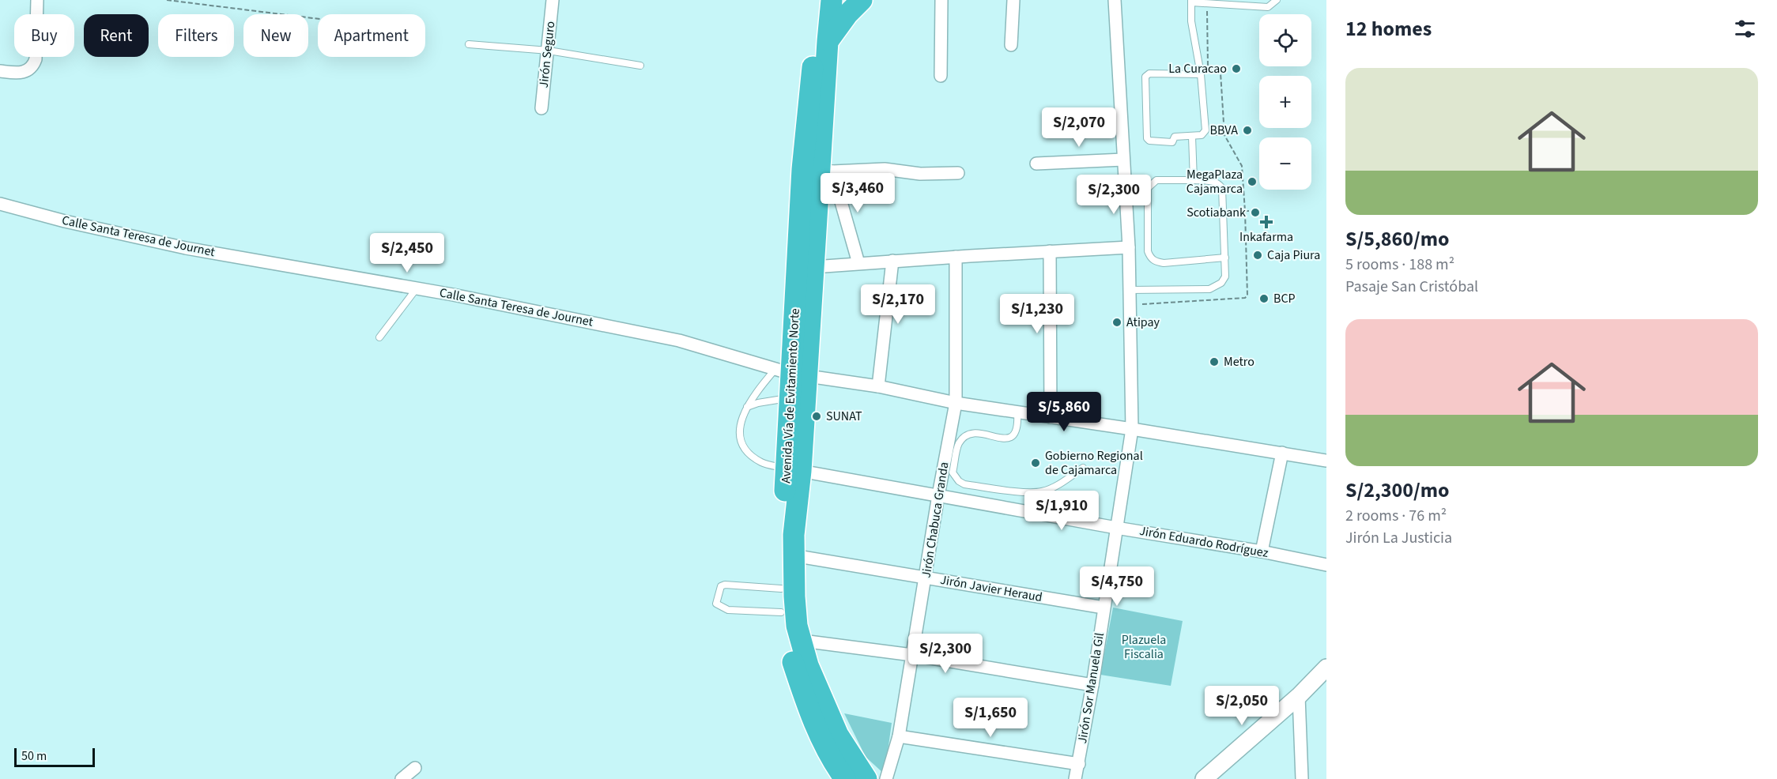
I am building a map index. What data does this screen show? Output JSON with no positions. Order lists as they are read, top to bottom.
{
  "streets": {
    "highway": ["Avenida Vía de Evitamiento Norte"],
    "street": [
      "Jirón Seguro",
      "Calle Santa Teresa de Journet",
      "Jirón Chabuca Granda",
      "Jirón Eduardo Rodríguez",
      "Jirón Javier Heraud",
      "Jirón Sor Manuela Gil"
    ]
  },
  "crossings": [
    ["Calle Santa Teresa de Journet", "Avenida Vía de Evitamiento Norte"],
    ["Calle Santa Teresa de Journet", "Jirón Chabuca Granda"],
    ["Calle Santa Teresa de Journet", "Jirón Sor Manuela Gil"],
    ["Avenida Vía de Evitamiento Norte", "Jirón Eduardo Rodríguez"],
    ["Avenida Vía de Evitamiento Norte", "Jirón Javier Heraud"],
    ["Jirón Chabuca Granda", "Jirón Eduardo Rodríguez"],
    ["Jirón Chabuca Granda", "Jirón Javier Heraud"],
    ["Jirón Eduardo Rodríguez", "Jirón Sor Manuela Gil"],
    ["Jirón Javier Heraud", "Jirón Sor Manuela Gil"]
  ],
  "parks": ["Plazuela Fiscalia"],
  "places": {
    "other": [
      "La Curacao",
      "BBVA",
      "MegaPlaza Cajamarca",
      "Scotiabank",
      "Caja Piura",
      "BCP",
      "Atipay",
      "Metro",
      "SUNAT",
      "Gobierno Regional de Cajamarca"
    ],
    "health": ["Inkafarma"]
  },
  "scale_bar": "50 m",
  "page": {
    "heading": "12 homes",
    "map_buttons": ["+", "−"],
    "chip": [
      "Buy",
      "Rent",
      "Filters",
      "New",
      "Apartment"
    ],
    "list": [
      {
        "name": "S/5,860/mo",
        "note": "5 rooms · 188 m² · Pasaje San Cristóbal"
      },
      {
        "name": "S/2,300/mo",
        "note": "2 rooms · 76 m² · Jirón La Justicia"
      }
    ],
    "price": [
      "S/2,070",
      "S/3,460",
      "S/2,300",
      "S/2,450",
      "S/2,170",
      "S/1,230",
      "S/5,860",
      "S/1,910",
      "S/4,750",
      "S/2,300",
      "S/2,050",
      "S/1,650"
    ],
    "scale": "50 m"
  }
}
